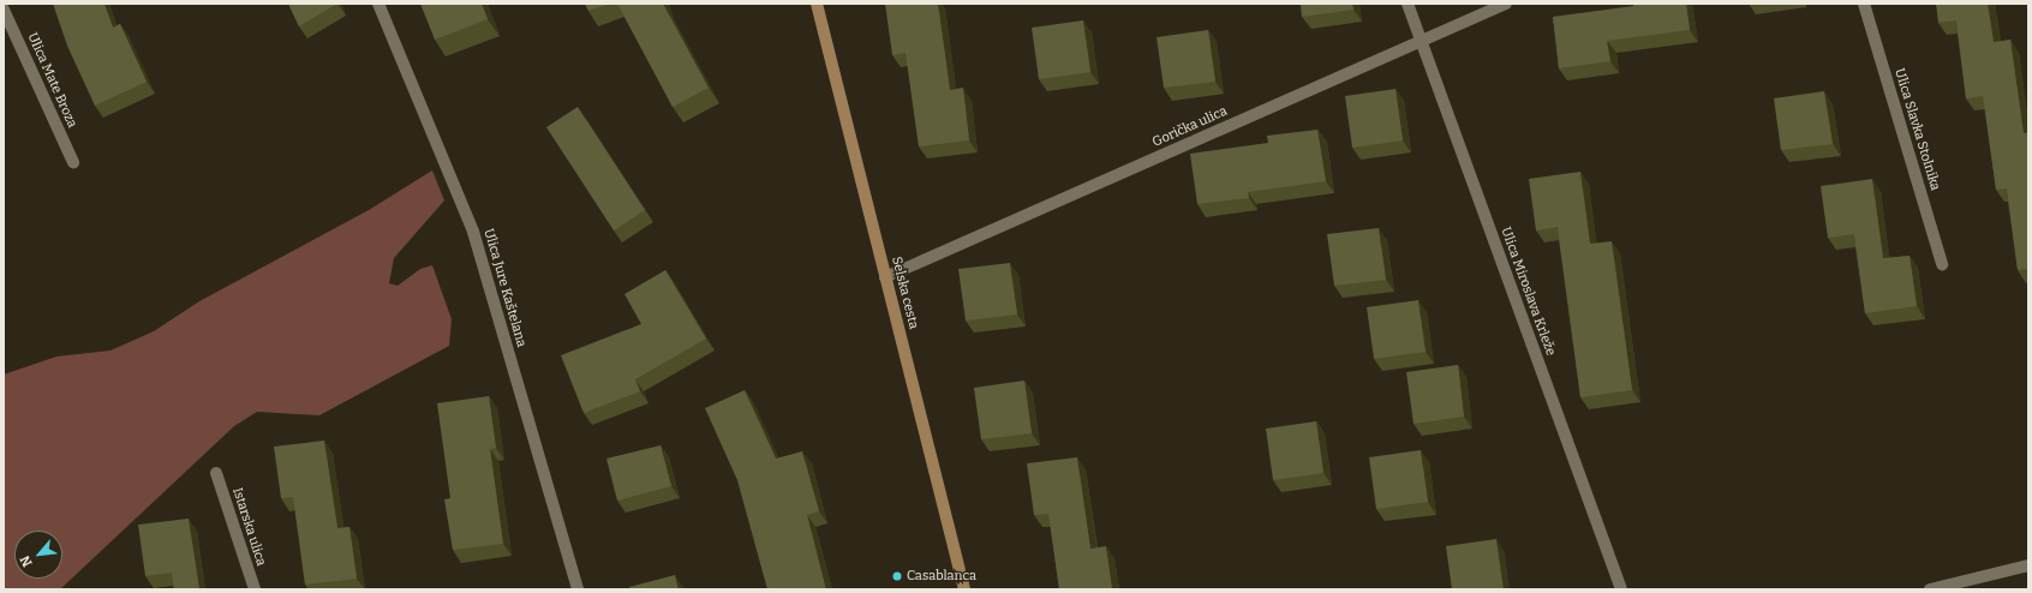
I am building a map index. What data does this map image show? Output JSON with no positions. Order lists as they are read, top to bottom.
{
  "streets": {
    "main road": ["Selska cesta"],
    "street": [
      "Ulica Mate Broza",
      "Gorička ulica",
      "Ulica Slavka Stolnika",
      "Ulica Jure Kaštelana",
      "Ulica Miroslava Krleže",
      "Istarska ulica"
    ]
  },
  "crossings": [
    ["Gorička ulica", "Ulica Miroslava Krleže"],
    ["Gorička ulica", "Selska cesta"]
  ],
  "places": ["Casablanca"],
  "north": "bottom left"
}
